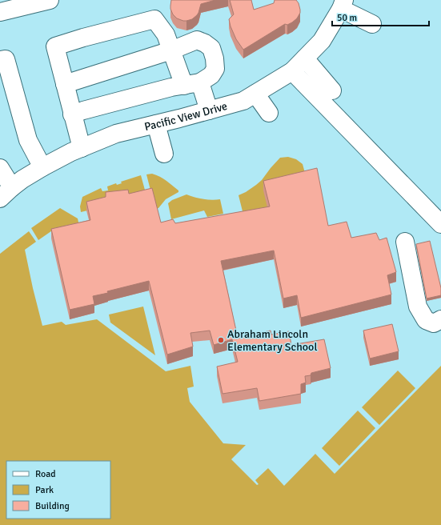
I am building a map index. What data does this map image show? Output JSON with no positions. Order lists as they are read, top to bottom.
{
  "streets": {
    "street": ["Pacific View Drive"]
  },
  "places": ["Abraham Lincoln Elementary School"],
  "legend": ["Road", "Park", "Building"],
  "scale_bar": "50 m"
}
